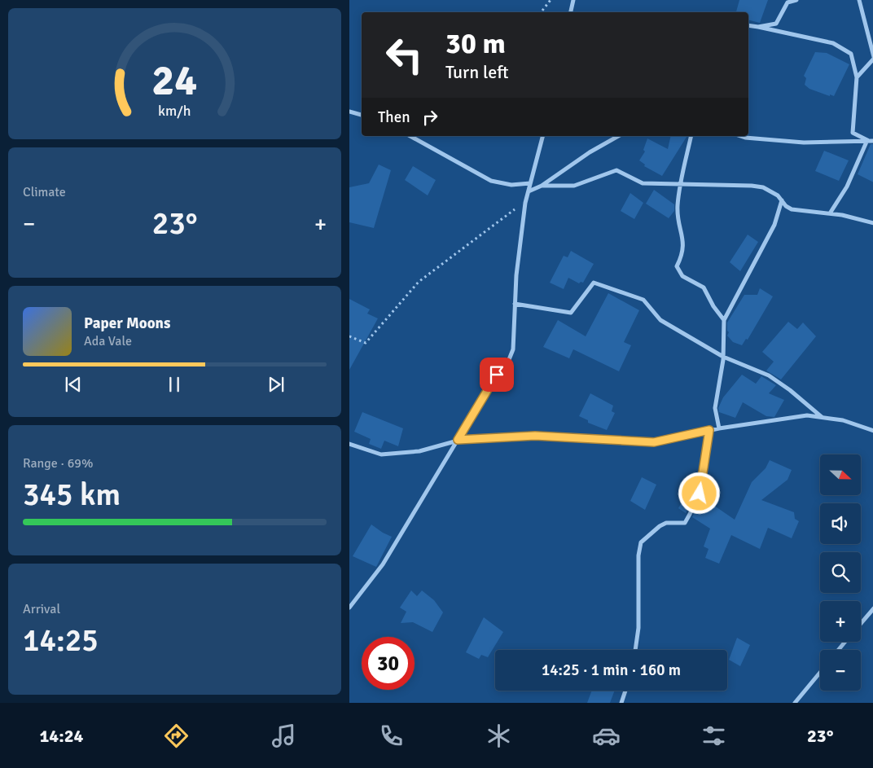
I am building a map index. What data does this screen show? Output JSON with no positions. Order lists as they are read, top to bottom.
{
  "north": "right",
  "page": {
    "turn": ["30 m", "Turn left"],
    "then": "Then",
    "tile": [
      "Climate",
      ["Range · 69%", "345 km"],
      ["Arrival", "14:25"]
    ],
    "heat": ["−", "23°", "+"],
    "song": ["Paper Moons", "Ada Vale"],
    "map_buttons": ["+", "−"],
    "limit": "30",
    "trip": "14:25 · 1 min · 160 m",
    "tabs": ["14:24", "23°"],
    "gauge": ["24", "km/h"]
  }
}
